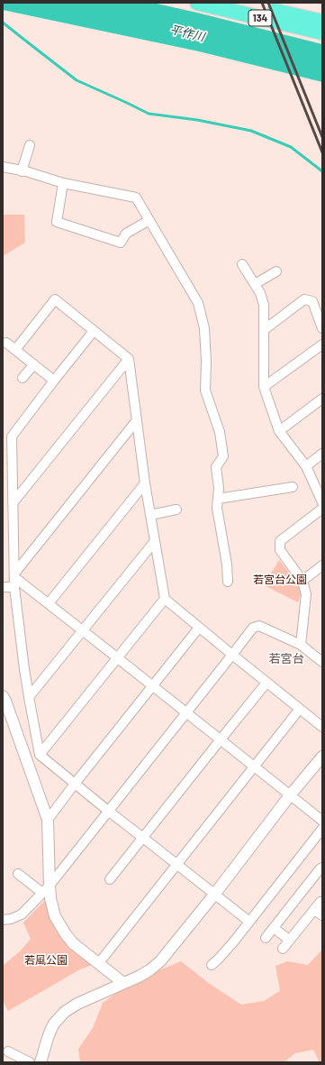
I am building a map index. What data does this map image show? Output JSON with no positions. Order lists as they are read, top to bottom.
{
  "streets": {
    "highway": ["134"]
  },
  "districts": ["若宮台"],
  "water": ["平作川"],
  "parks": ["若宮台公園", "若風公園"]
}
